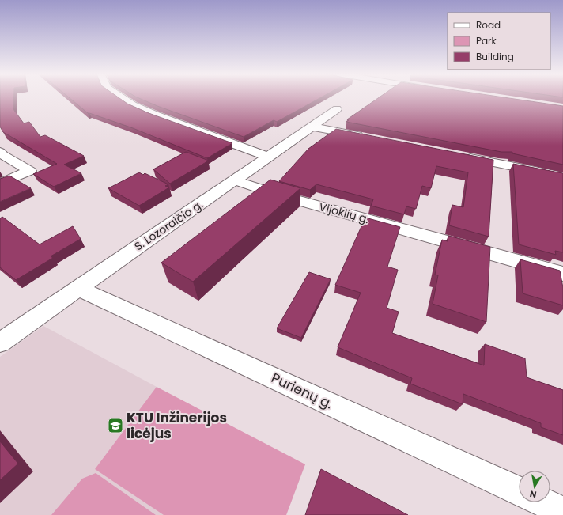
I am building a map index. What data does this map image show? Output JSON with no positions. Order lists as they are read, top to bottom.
{
  "streets": {
    "street": ["Vijoklių g.", "S. Lozoraičio g.", "Purienų g."]
  },
  "crossings": [
    ["Vijoklių g.", "S. Lozoraičio g."],
    ["S. Lozoraičio g.", "Purienų g."]
  ],
  "places": {
    "school or university": ["KTU Inžinerijos licėjus"]
  },
  "legend": ["Road", "Park", "Building"],
  "north": "bottom"
}
